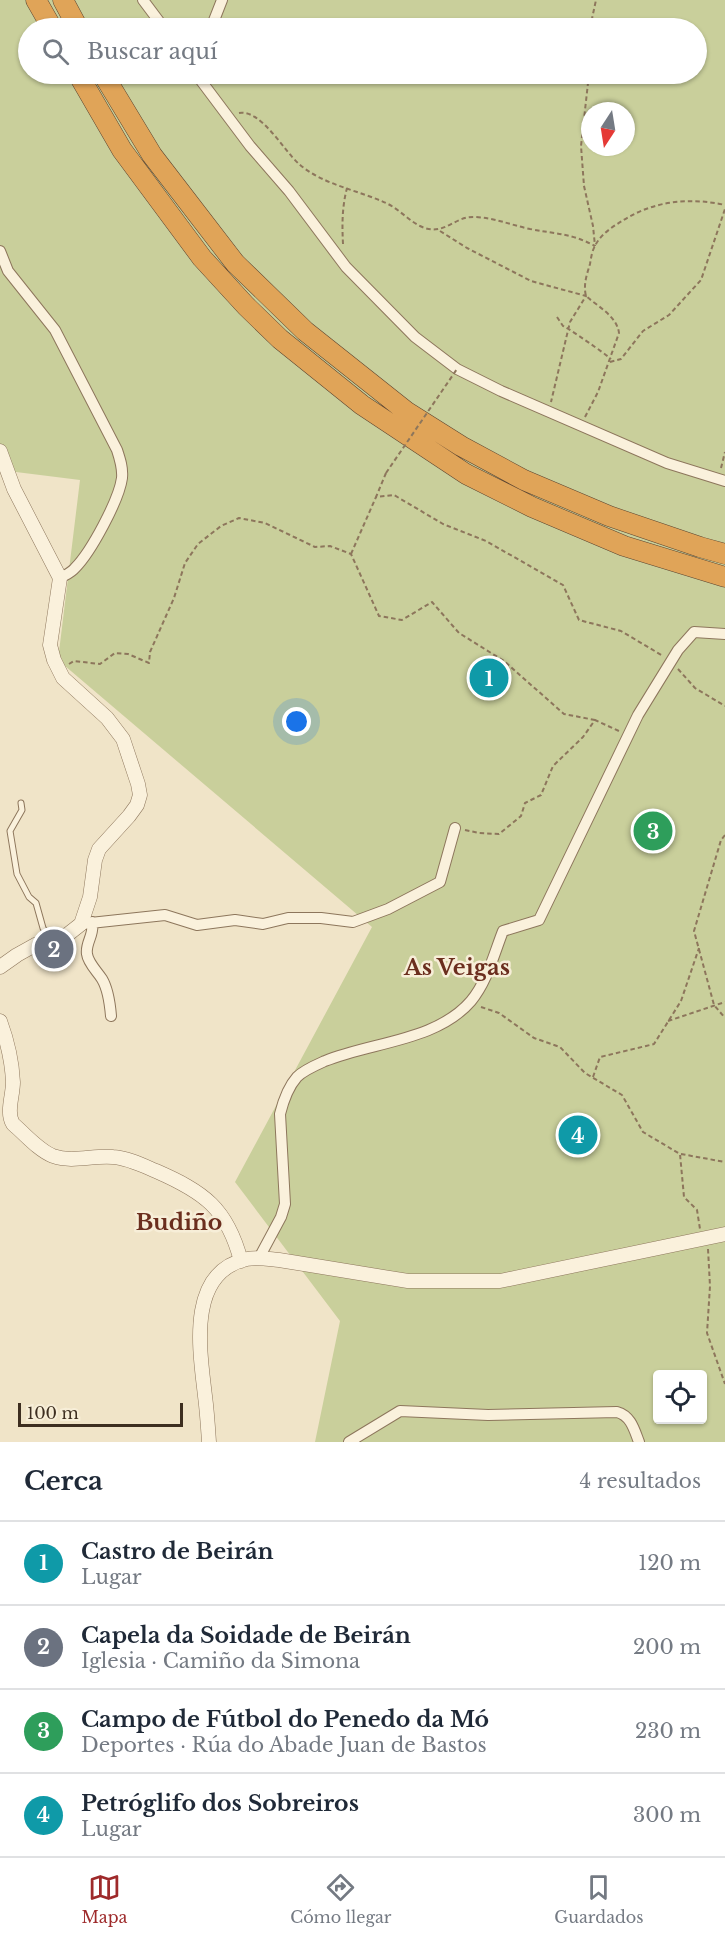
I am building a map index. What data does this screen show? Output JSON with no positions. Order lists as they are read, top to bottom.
{
  "districts": ["As Veigas", "Budiño"],
  "scale_bar": "100 m",
  "north": "bottom",
  "page": {
    "search": "Buscar aquí",
    "pins": [
      "1",
      "3",
      "2",
      "4"
    ],
    "scale": "100 m",
    "heading": ["Cerca", "4 resultados"],
    "list": [
      {
        "mark": "1",
        "name": "Castro de Beirán",
        "note": "Lugar",
        "value": "120 m"
      },
      {
        "mark": "2",
        "name": "Capela da Soidade de Beirán",
        "note": "Iglesia · Camiño da Simona",
        "value": "200 m"
      },
      {
        "mark": "3",
        "name": "Campo de Fútbol do Penedo da Mó",
        "note": "Deportes · Rúa do Abade Juan de Bastos",
        "value": "230 m"
      },
      {
        "mark": "4",
        "name": "Petróglifo dos Sobreiros",
        "note": "Lugar",
        "value": "300 m"
      }
    ],
    "nav": ["Mapa", "Cómo llegar", "Guardados"]
  }
}
